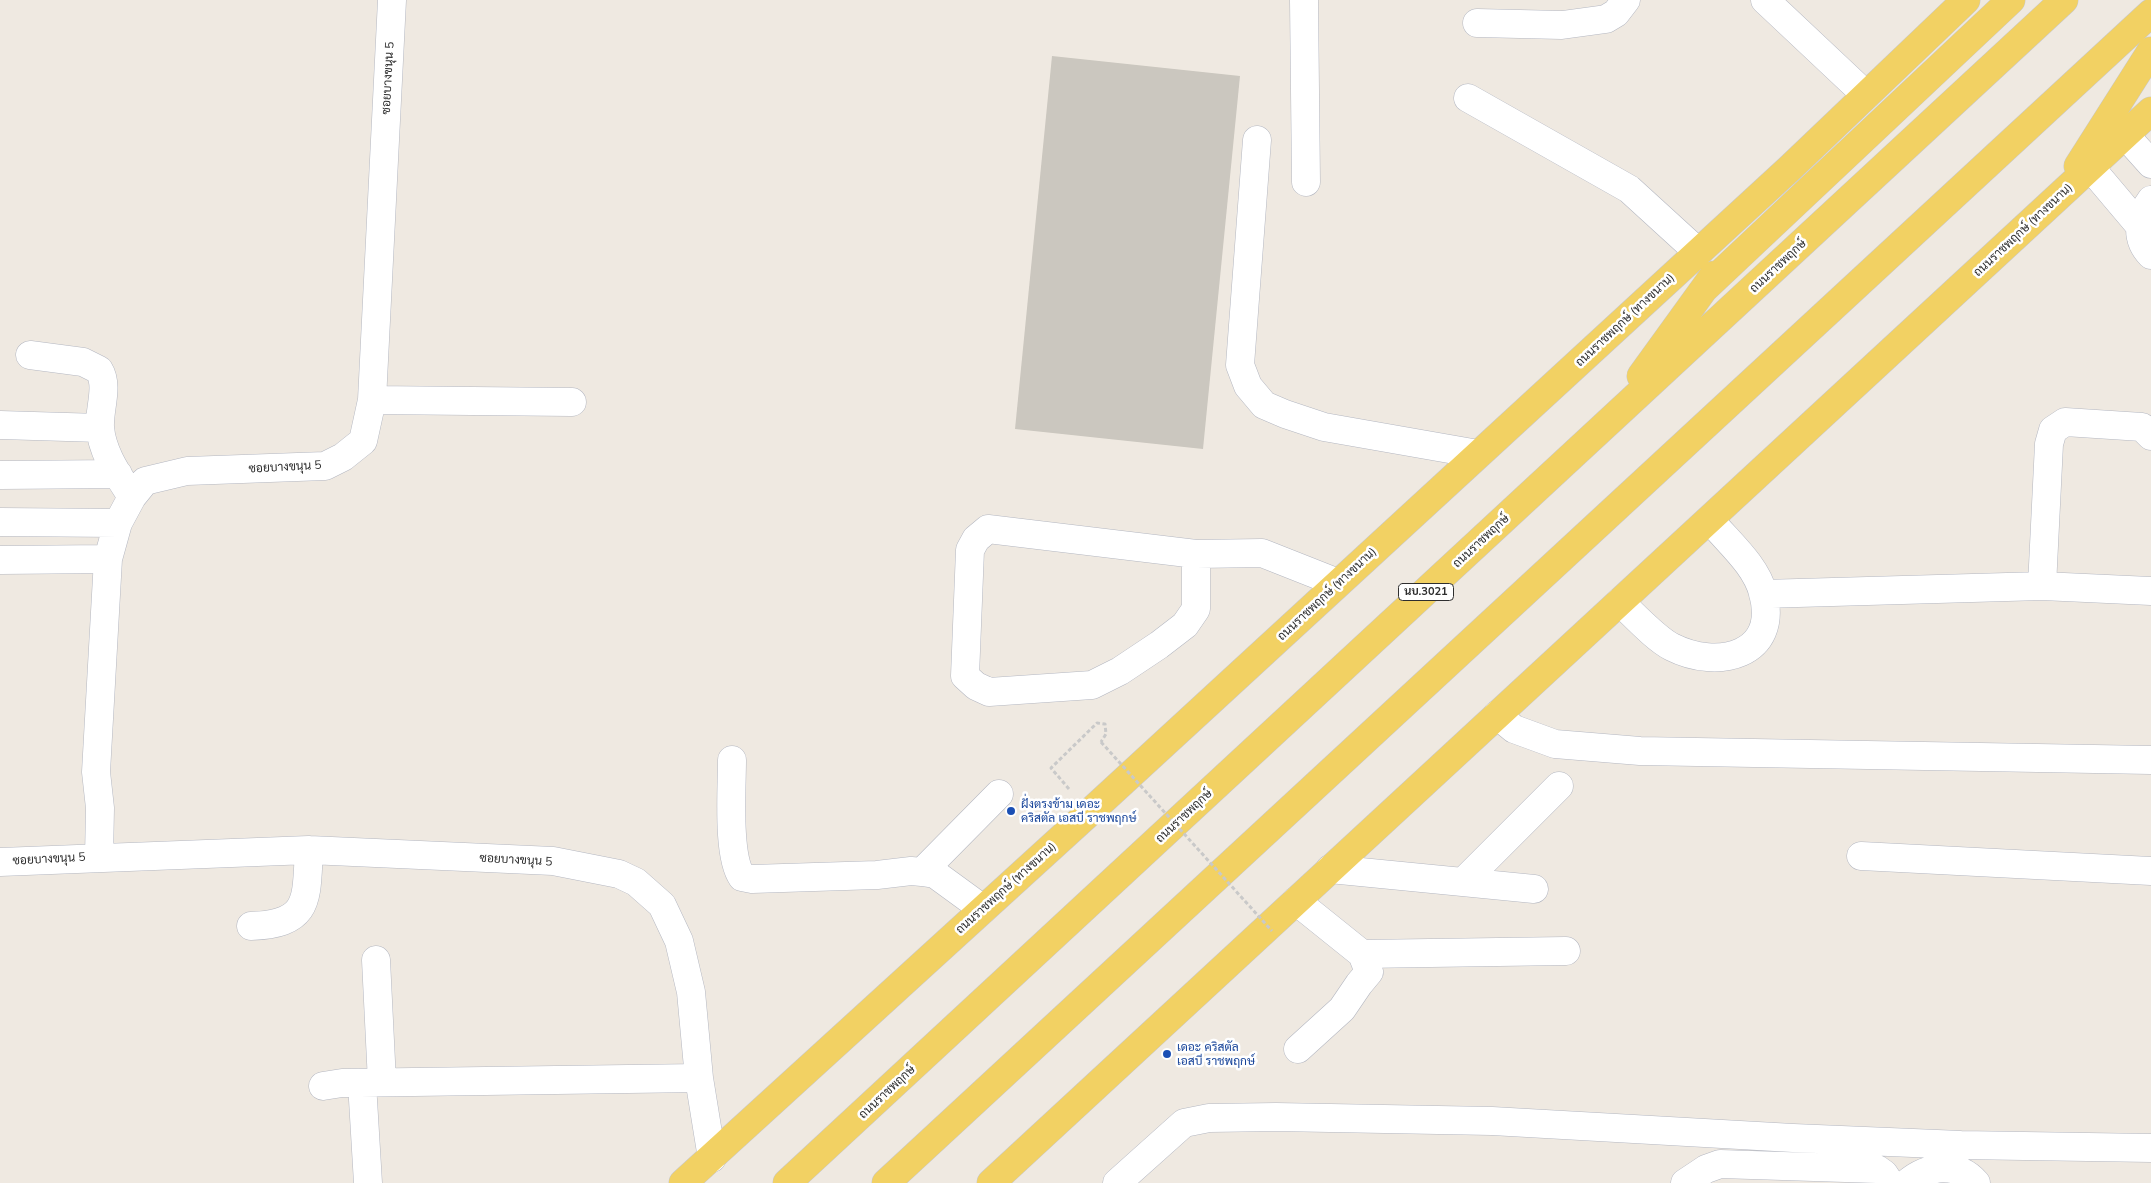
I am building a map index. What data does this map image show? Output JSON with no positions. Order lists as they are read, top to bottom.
{
  "streets": {
    "main road": ["ถนนราชพฤกษ์ (ทางขนาน)", "ถนนราชพฤกษ์", "นบ.3021"],
    "street": ["ซอยบางขนุน 5"]
  },
  "crossings": [
    ["ซอยบางขนุน 5", "ถนนราชพฤกษ์ (ทางขนาน)"]
  ],
  "places": ["ฝั่งตรงข้าม เดอะ คริสตัล เอสบี ราชพฤกษ์", "เดอะ คริสตัล เอสบี ราชพฤกษ์"]
}
